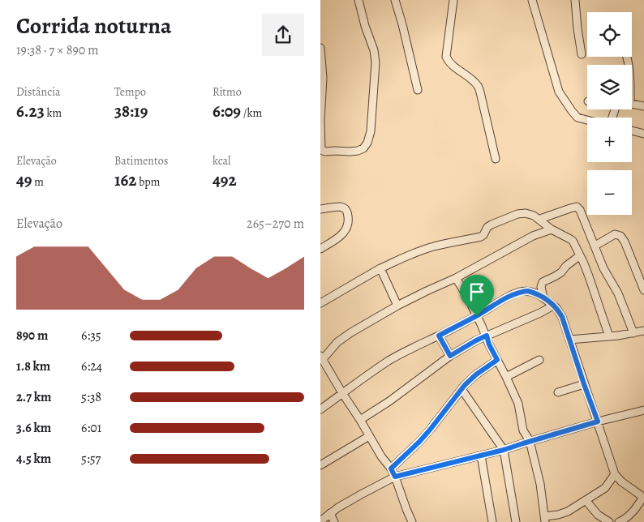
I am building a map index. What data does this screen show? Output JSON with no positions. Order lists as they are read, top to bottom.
{
  "page": {
    "heading": ["Corrida noturna", "19:38 · 7 × 890 m"],
    "map_buttons": ["+", "−"],
    "stats": [
      ["Distância", "6.23 km"],
      ["Tempo", "38:19"],
      ["Ritmo", "6:09 /km"],
      ["Elevação", "49 m"],
      ["Batimentos", "162 bpm"],
      ["kcal", "492"]
    ],
    "chart": ["Elevação", "265–270 m"],
    "list": [
      {
        "name": "890 m",
        "note": "6:35"
      },
      {
        "name": "1.8 km",
        "note": "6:24"
      },
      {
        "name": "2.7 km",
        "note": "5:38"
      },
      {
        "name": "3.6 km",
        "note": "6:01"
      },
      {
        "name": "4.5 km",
        "note": "5:57"
      }
    ]
  }
}
